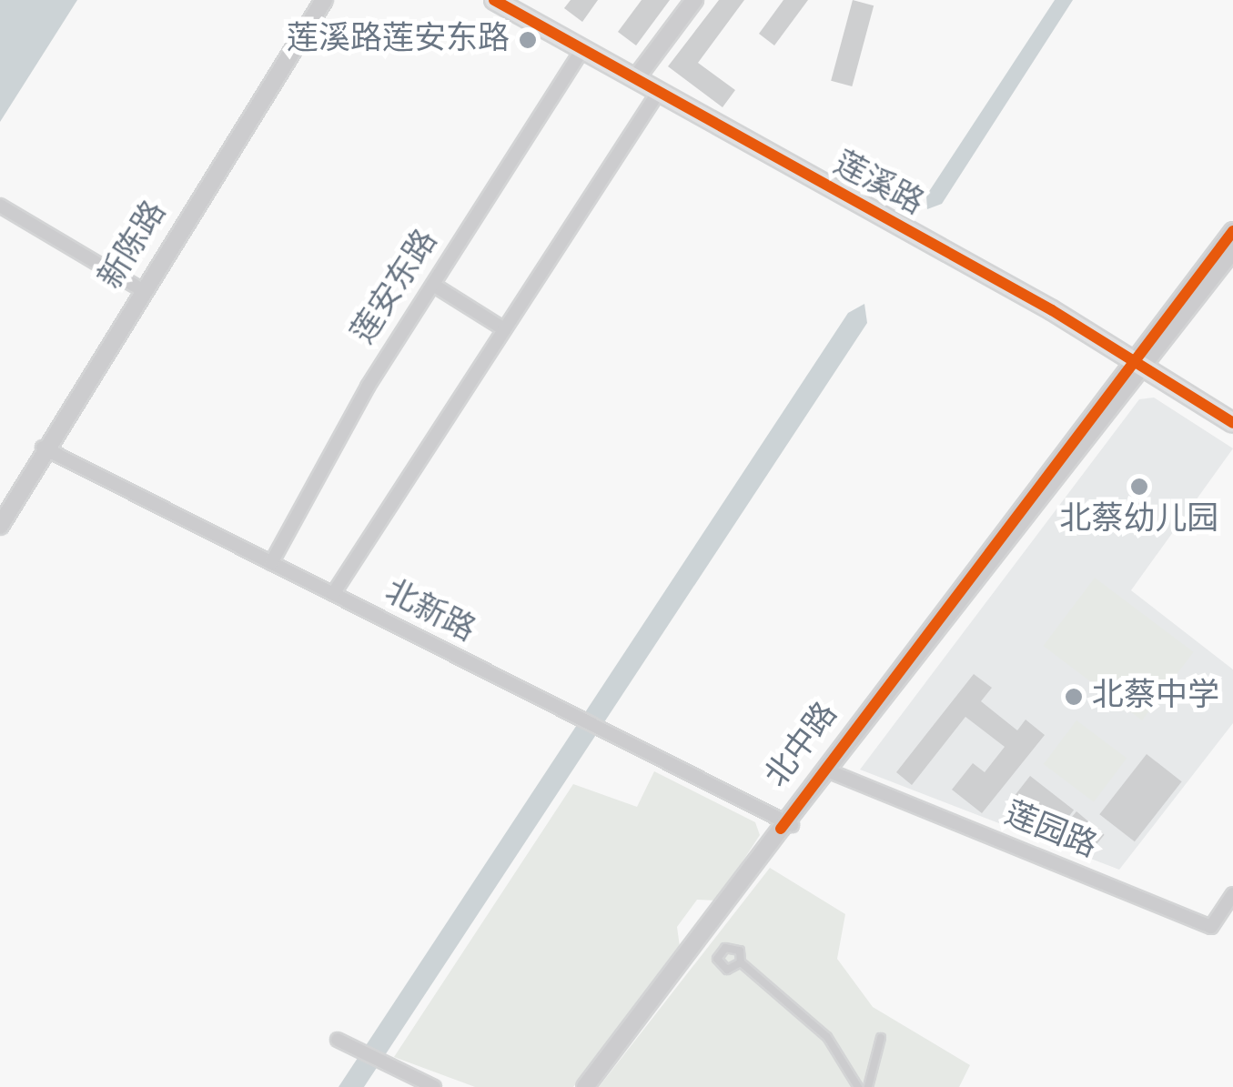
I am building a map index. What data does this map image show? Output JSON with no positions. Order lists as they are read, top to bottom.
{
  "streets": {
    "main road": ["莲溪路"],
    "street": [
      "新陈路",
      "莲安东路",
      "北新路",
      "北中路",
      "莲园路"
    ]
  },
  "crossings": [
    ["莲溪路", "莲安东路"],
    ["莲溪路", "北中路"],
    ["新陈路", "北新路"],
    ["莲安东路", "北新路"],
    ["北新路", "北中路"],
    ["北中路", "莲园路"]
  ],
  "places": ["莲溪路莲安东路", "北蔡幼儿园", "北蔡中学"]
}
